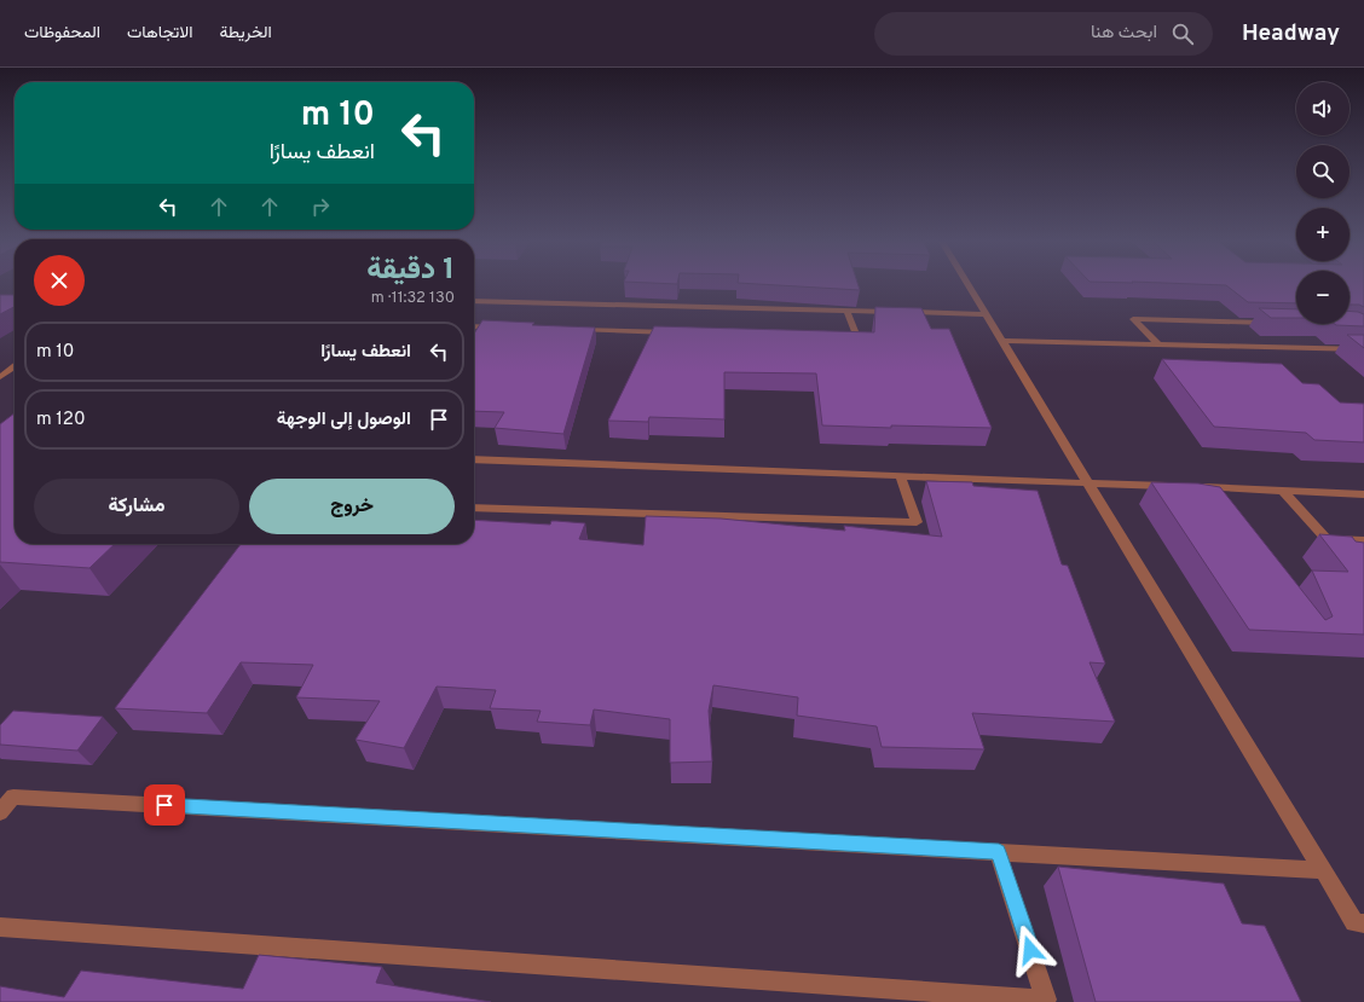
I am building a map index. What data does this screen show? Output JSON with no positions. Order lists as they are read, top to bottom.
{
  "page": {
    "header": "Headway",
    "search": "ابحث هنا",
    "nav": ["الخريطة", "الاتجاهات", "المحفوظات"],
    "map_buttons": ["+", "−"],
    "turn": ["10 m", "انعطف يسارًا"],
    "heading": ["1 دقيقة", "130 m · 11:32"],
    "list": [
      {
        "name": "انعطف يسارًا",
        "value": "10 m"
      },
      {
        "name": "الوصول إلى الوجهة",
        "value": "120 m"
      }
    ],
    "buttons": ["خروج", "مشاركة"]
  }
}
